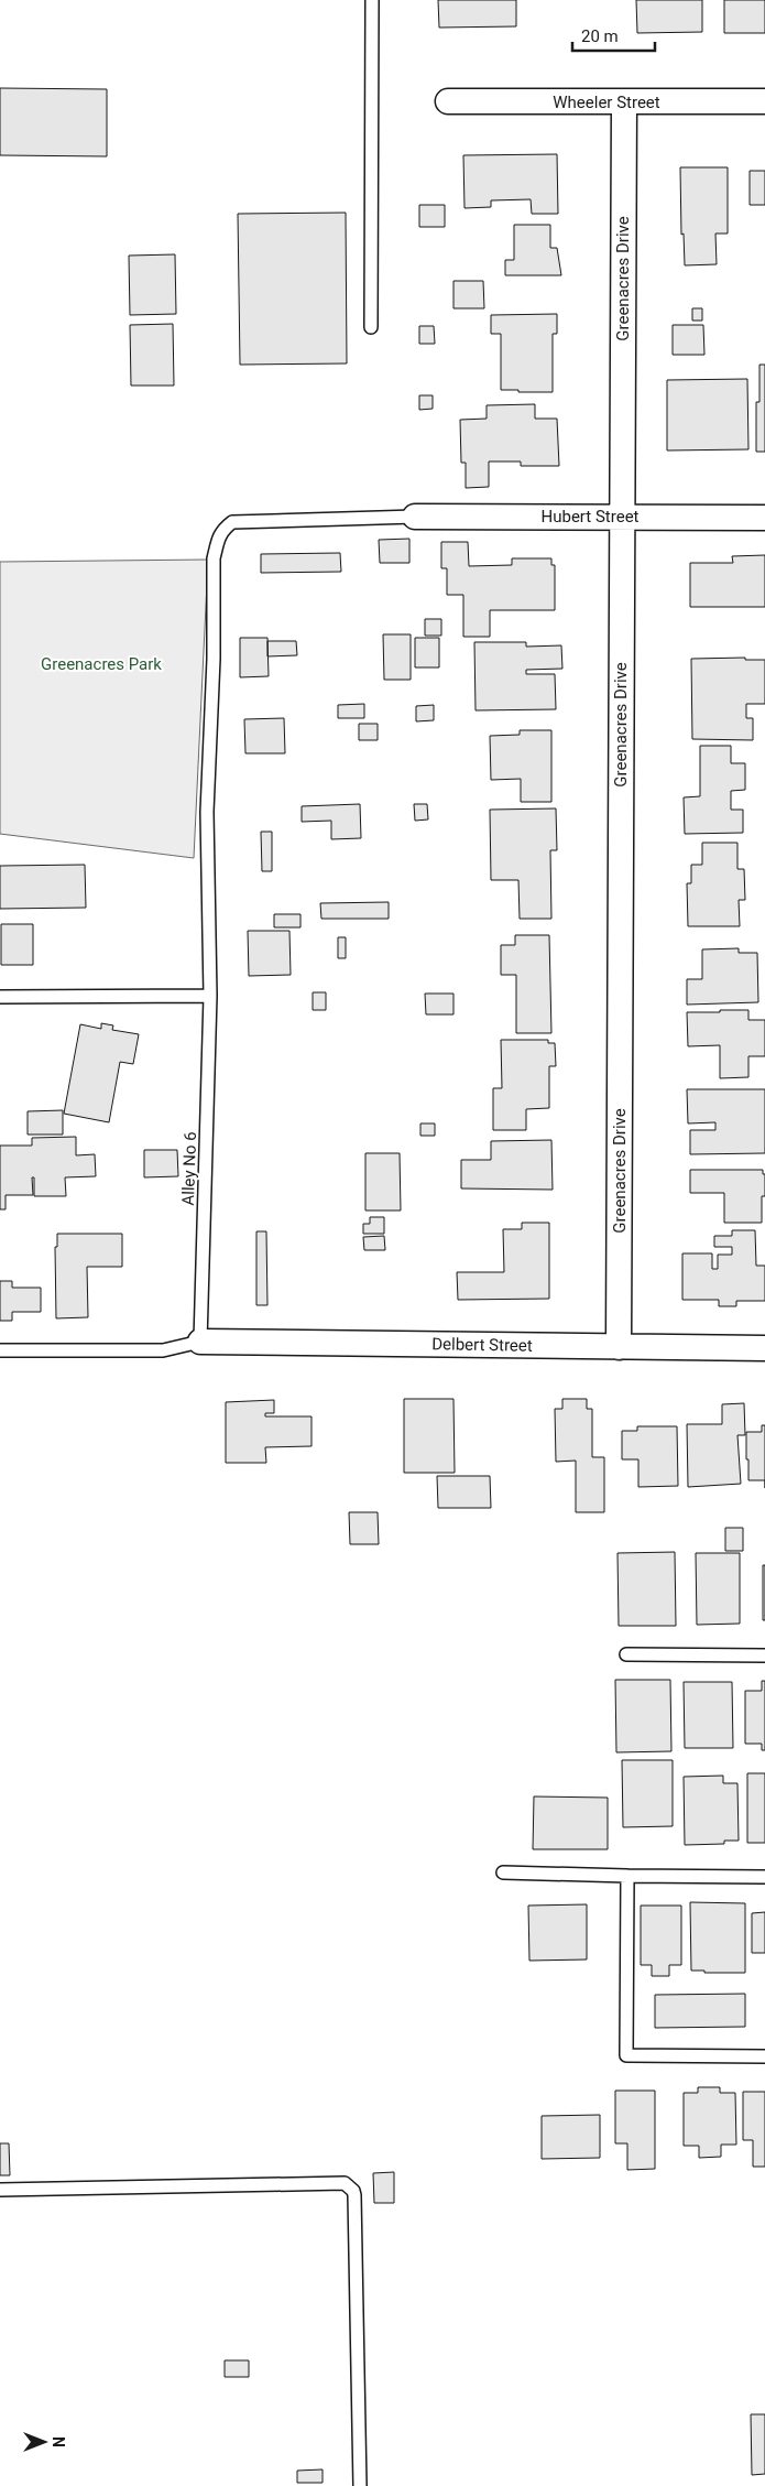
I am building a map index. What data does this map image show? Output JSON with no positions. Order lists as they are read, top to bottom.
{
  "streets": {
    "street": [
      "Wheeler Street",
      "Greenacres Drive",
      "Hubert Street",
      "Delbert Street"
    ],
    "lane": ["Alley No 6"]
  },
  "crossings": [
    ["Wheeler Street", "Greenacres Drive"],
    ["Greenacres Drive", "Hubert Street"],
    ["Greenacres Drive", "Delbert Street"],
    ["Hubert Street", "Alley No 6"],
    ["Alley No 6", "Delbert Street"]
  ],
  "parks": ["Greenacres Park"],
  "scale_bar": "20 m",
  "north": "right"
}
